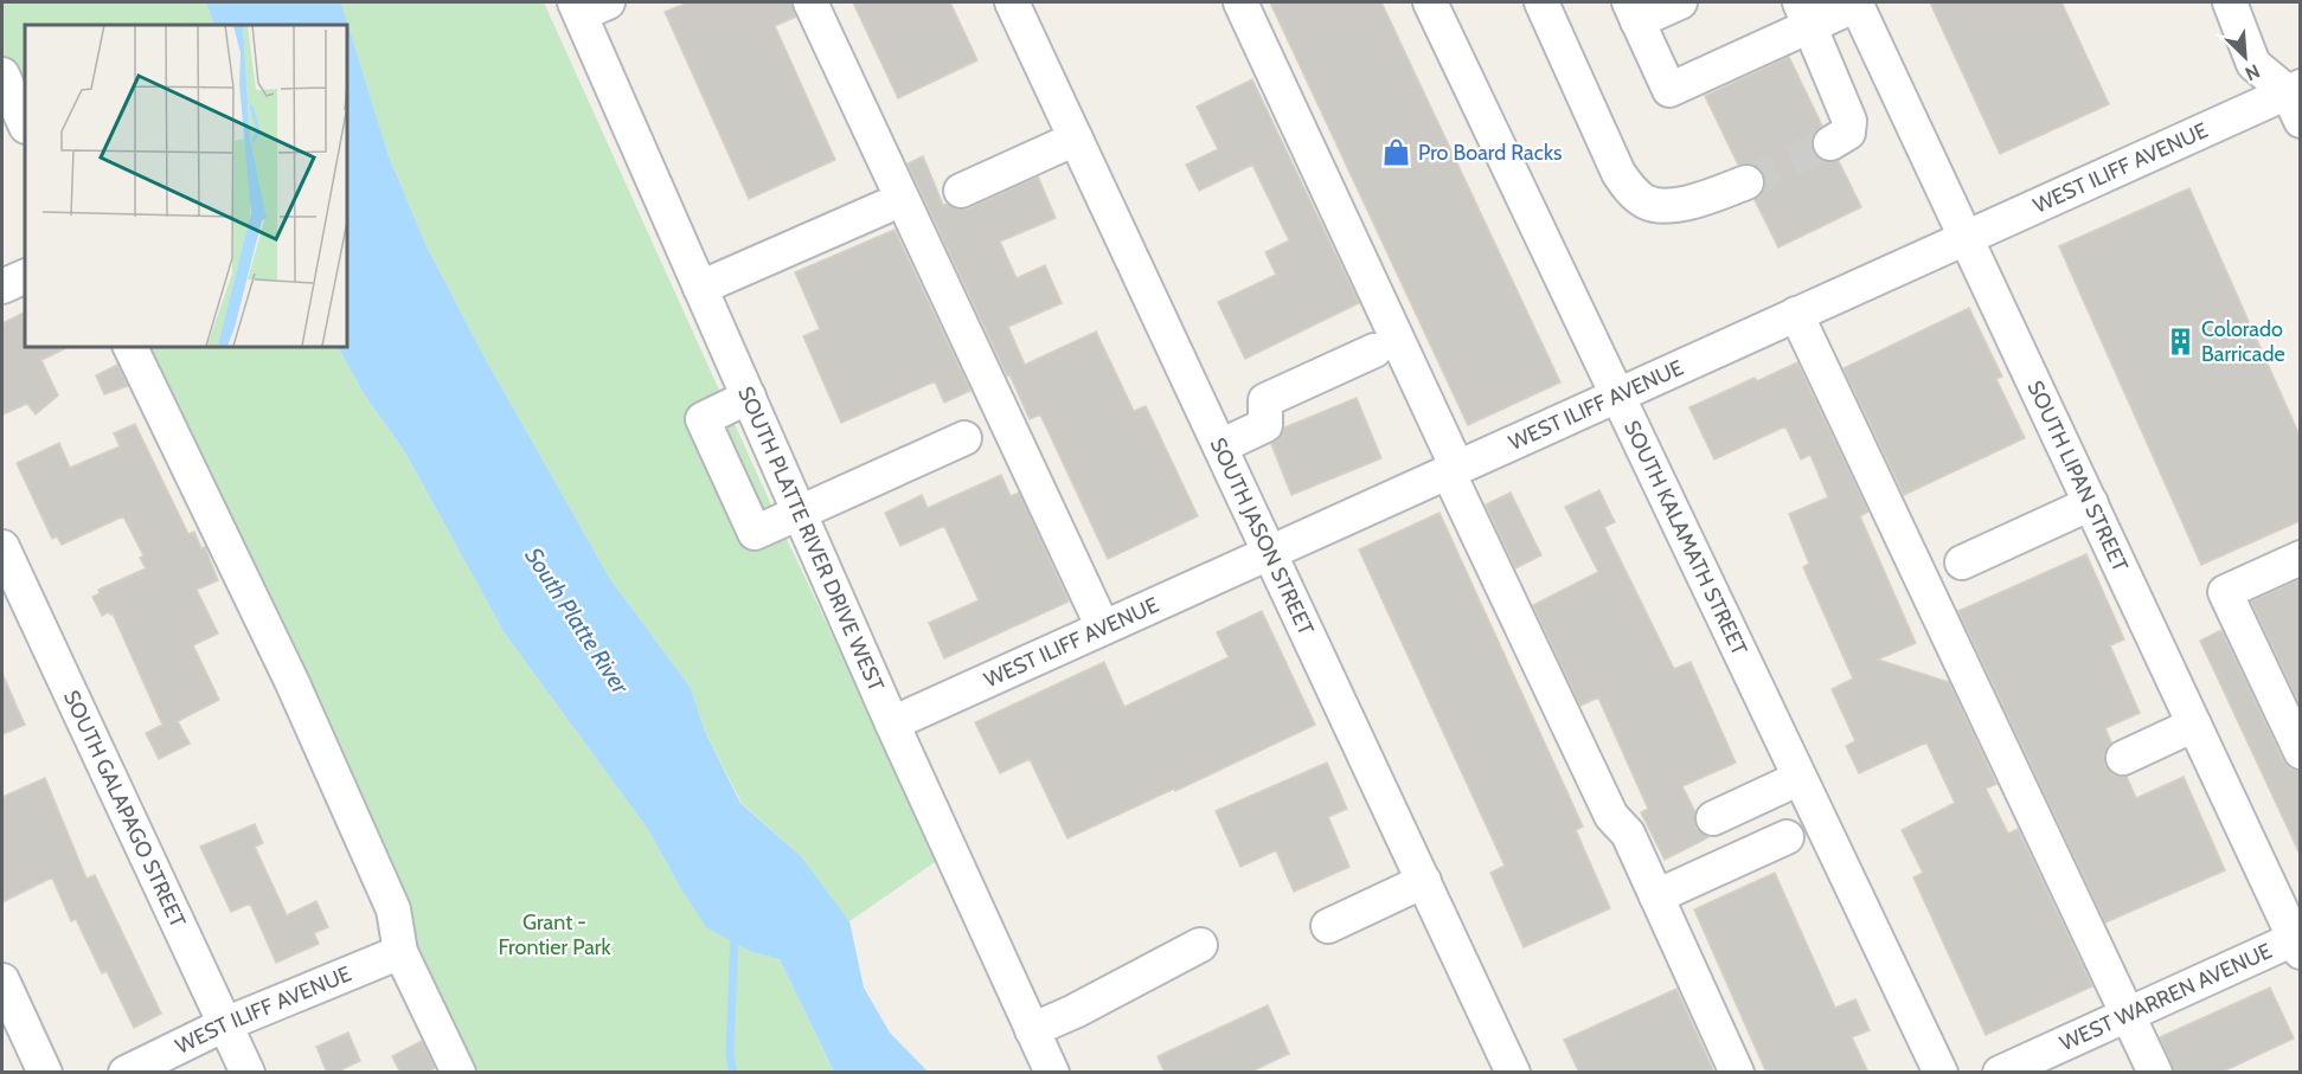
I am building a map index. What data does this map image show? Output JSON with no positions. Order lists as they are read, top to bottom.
{
  "streets": {
    "street": [
      "WEST ILIFF AVENUE",
      "SOUTH LIPAN STREET",
      "SOUTH JASON STREET",
      "SOUTH PLATTE RIVER DRIVE WEST",
      "SOUTH KALAMATH STREET",
      "SOUTH GALAPAGO STREET",
      "WEST WARREN AVENUE"
    ]
  },
  "crossings": [
    ["WEST ILIFF AVENUE", "SOUTH LIPAN STREET"],
    ["WEST ILIFF AVENUE", "SOUTH JASON STREET"],
    ["WEST ILIFF AVENUE", "SOUTH PLATTE RIVER DRIVE WEST"],
    ["WEST ILIFF AVENUE", "SOUTH KALAMATH STREET"],
    ["WEST ILIFF AVENUE", "SOUTH GALAPAGO STREET"],
    ["SOUTH LIPAN STREET", "WEST WARREN AVENUE"]
  ],
  "water": ["South Platte River"],
  "parks": ["Grant - Frontier Park"],
  "places": {
    "shop": ["Pro Board Racks"],
    "building": ["Colorado Barricade"]
  },
  "north": "bottom right"
}
